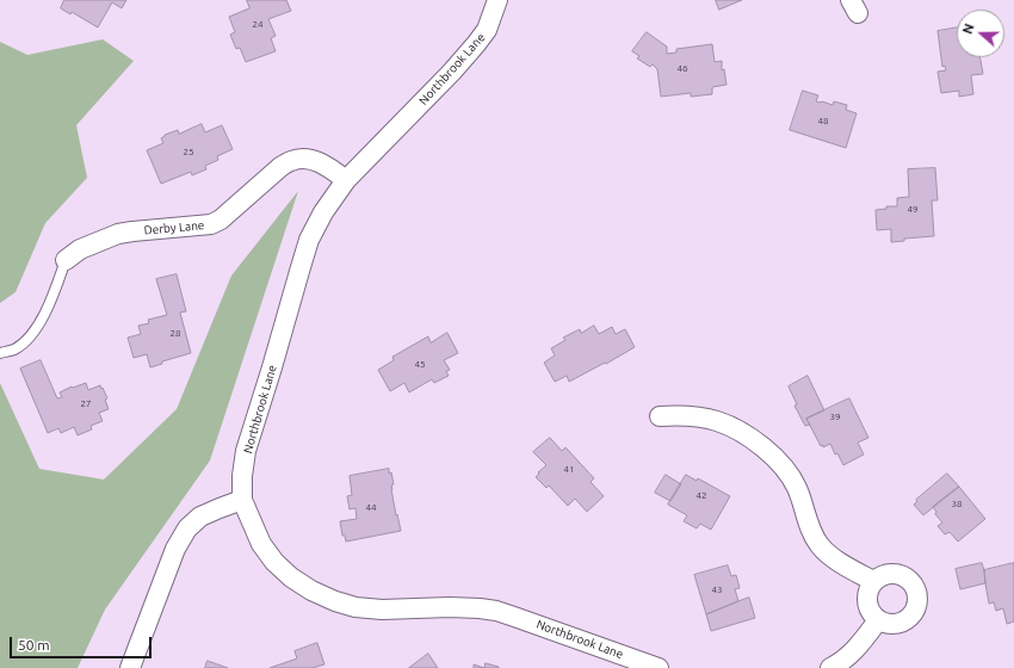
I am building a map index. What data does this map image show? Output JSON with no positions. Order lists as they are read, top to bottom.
{
  "streets": {
    "street": ["Northbrook Lane", "Derby Lane"]
  },
  "crossings": [
    ["Northbrook Lane", "Derby Lane"]
  ],
  "house_numbers": [
    "24",
    "46",
    "48",
    "25",
    "49",
    "28",
    "45",
    "27",
    "39",
    "41",
    "42",
    "38",
    "44",
    "43"
  ],
  "scale_bar": "50 m",
  "north": "left"
}
